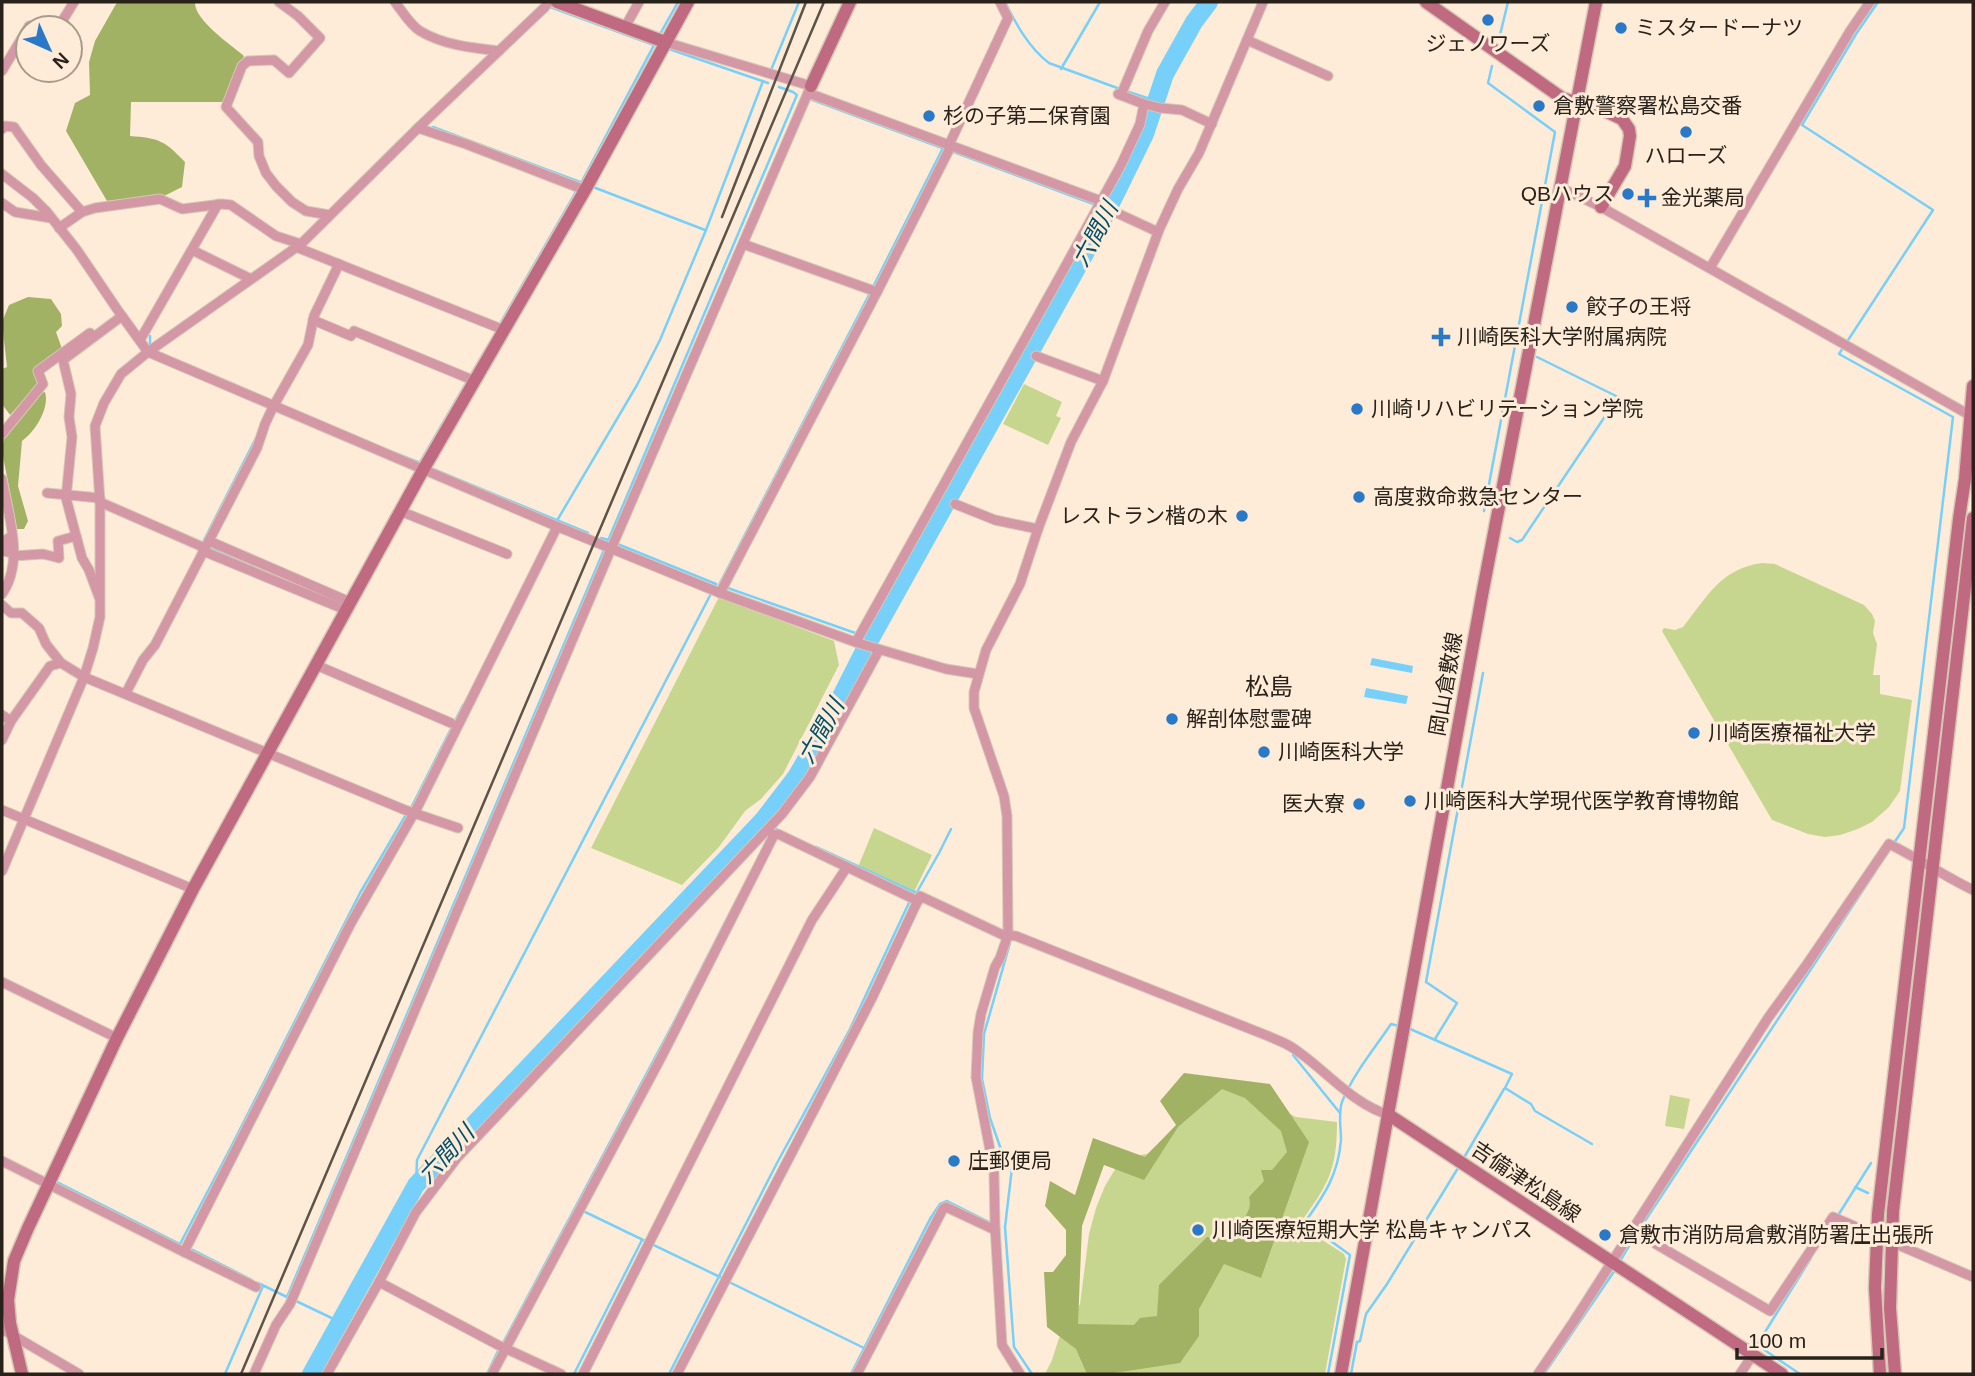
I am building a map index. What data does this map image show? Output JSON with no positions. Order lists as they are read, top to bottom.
{
  "streets": {
    "street": ["岡山倉敷線", "吉備津松島線"]
  },
  "crossings": [
    ["岡山倉敷線", "吉備津松島線"]
  ],
  "districts": ["松島"],
  "water": ["六間川"],
  "places": {
    "other": [
      "ジェノワーズ",
      "ミスタードーナツ",
      "倉敷警察署松島交番",
      "杉の子第二保育園",
      "ハローズ",
      "QBハウス",
      "餃子の王将",
      "川崎リハビリテーション学院",
      "高度救命救急センター",
      "レストラン楷の木",
      "解剖体慰霊碑",
      "川崎医療福祉大学",
      "川崎医科大学",
      "川崎医科大学現代医学教育博物館",
      "医大寮",
      "庄郵便局",
      "川崎医療短期大学 松島キャンパス",
      "倉敷市消防局倉敷消防署庄出張所"
    ],
    "health": ["金光薬局", "川崎医科大学附属病院"]
  },
  "scale_bar": "100 m",
  "north": "bottom right"
}
